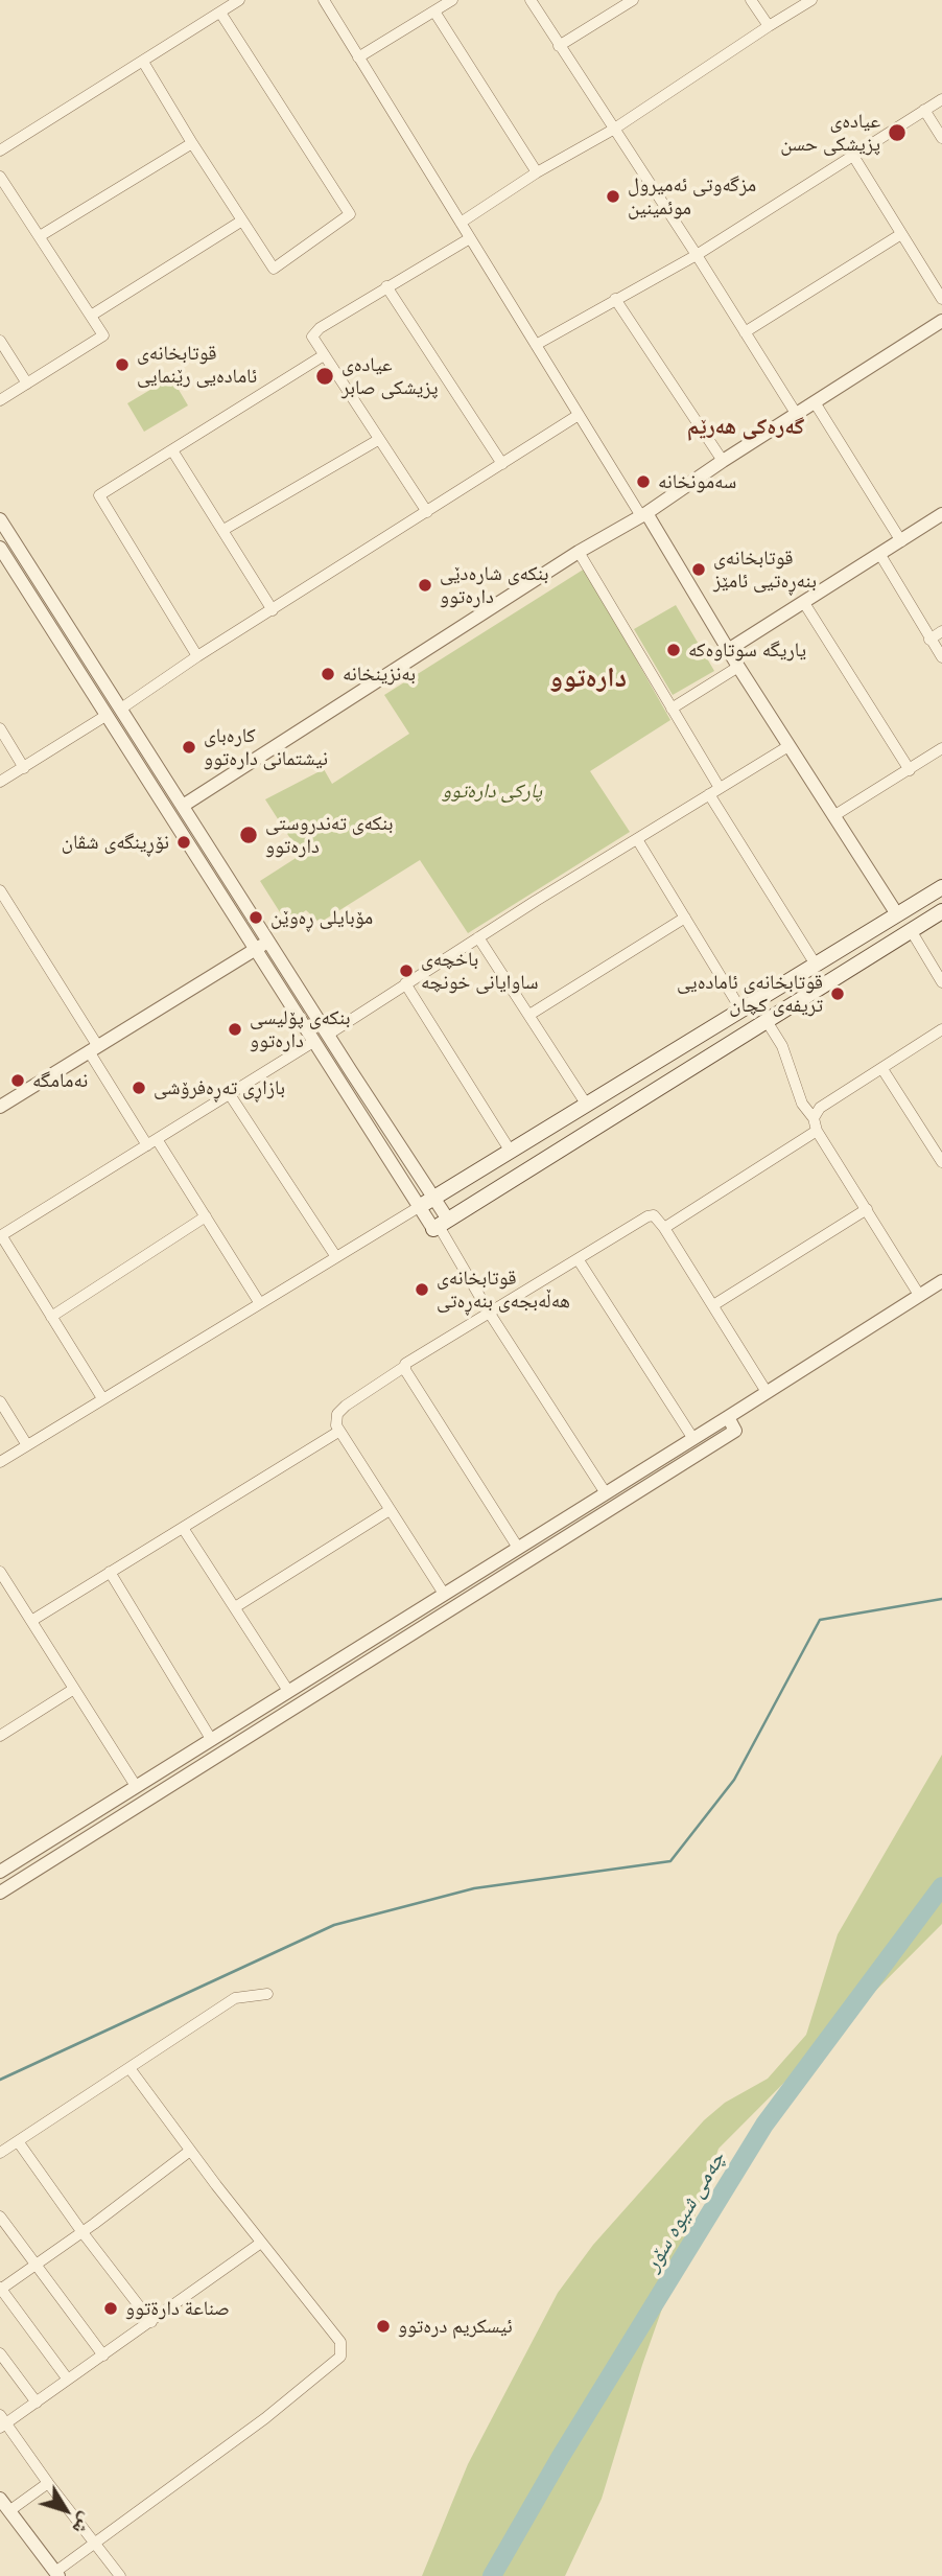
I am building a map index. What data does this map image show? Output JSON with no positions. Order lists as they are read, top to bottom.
{
  "districts": ["گەرەکی هەرێم", "دارەتوو"],
  "water": ["چەمی شیوە سۆر"],
  "parks": ["پارکی دارەتوو"],
  "places": [
    "عیادەی پزیشکی حسن",
    "مزگەوتی ئەمیرول موئمینین",
    "قوتابخانەی ئامادەیی رێنمایی",
    "عیادەی پزیشکی صابر",
    "سەمونخانە",
    "قوتابخانەی بنەڕەتیی ئامێز",
    "بنکەی شارەدێی دارەتوو",
    "یاریگە سوتاوەکە",
    "بەنزینخانە",
    "کارەبای نیشتمانی دارەتوو",
    "بنکەی تەندروستی دارەتوو",
    "نۆڕینگەی شڤان",
    "مۆبایلی ڕەوێن",
    "باخچەی ساوایانی خونچە",
    "قوتابخانەی ئامادەیی تریفەی کچان",
    "بنکەی پۆلیسی دارەتوو",
    "نەمامگە",
    "بازاڕی تەڕەفرۆشی",
    "قوتابخانەی هەڵەبجەی بنەڕەتی",
    "صناعة دارةتوو",
    "ئیسکریم درەتوو"
  ],
  "north": "bottom right"
}
